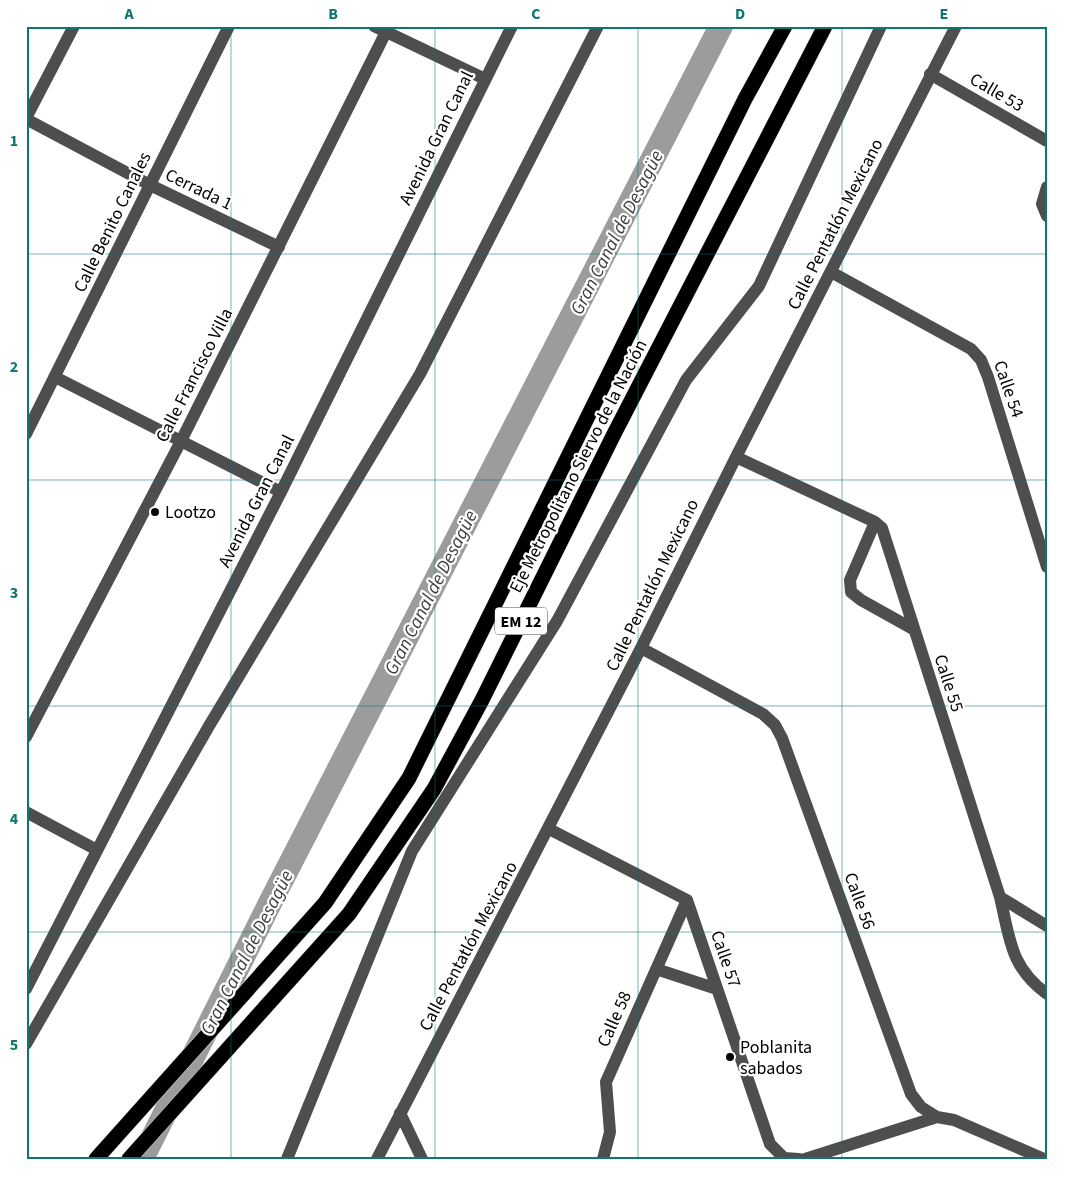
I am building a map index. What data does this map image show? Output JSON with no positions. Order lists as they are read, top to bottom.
{
  "streets": {
    "highway": ["Eje Metropolitano Siervo de la Nación", "EM 12"],
    "street": [
      "Calle 53",
      "Avenida Gran Canal",
      "Cerrada 1",
      "Calle Benito Canales",
      "Calle Pentatlón Mexicano",
      "Calle Francisco Villa",
      "Calle 54",
      "Calle 55",
      "Calle 56",
      "Calle 57",
      "Calle 58"
    ]
  },
  "crossings": [
    ["Calle 53", "Calle Pentatlón Mexicano"],
    ["Cerrada 1", "Calle Benito Canales"],
    ["Cerrada 1", "Calle Francisco Villa"],
    ["Calle Pentatlón Mexicano", "Calle 54"],
    ["Calle Pentatlón Mexicano", "Calle 56"],
    ["Calle 57", "Calle 58"]
  ],
  "water": ["Gran Canal de Desagüe"],
  "places": ["Lootzo", "Poblanita sabados"],
  "grid": {
    "columns": [
      "A",
      "B",
      "C",
      "D",
      "E"
    ],
    "rows": [
      "1",
      "2",
      "3",
      "4",
      "5"
    ]
  }
}
